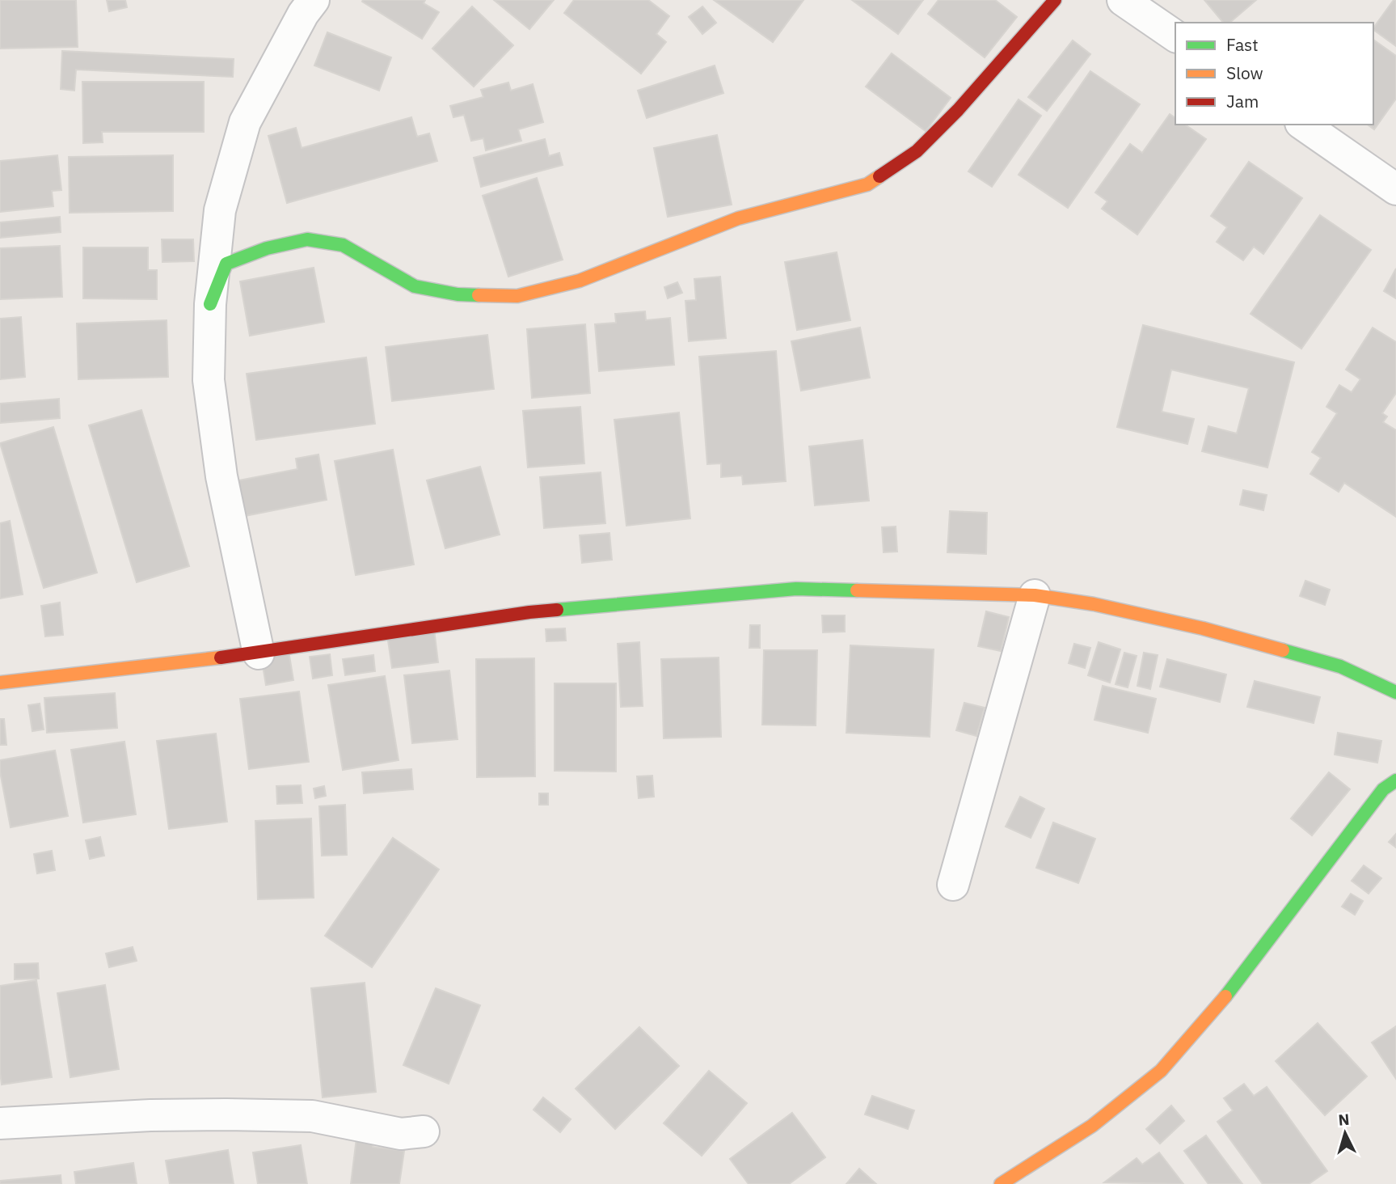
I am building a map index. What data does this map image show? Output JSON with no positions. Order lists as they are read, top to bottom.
{
  "legend": ["Fast", "Slow", "Jam"],
  "north": "top"
}
